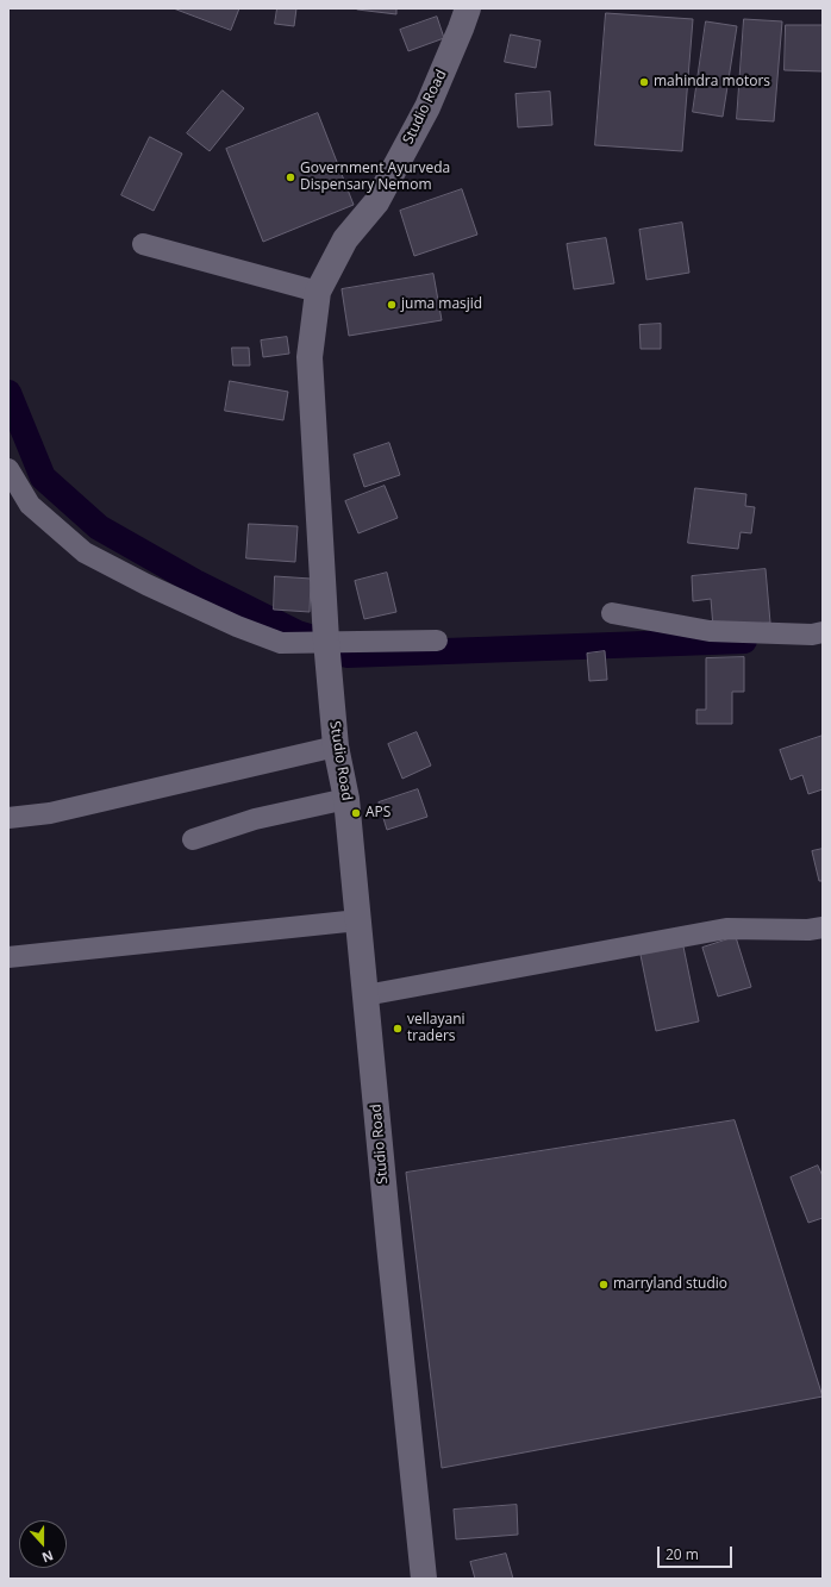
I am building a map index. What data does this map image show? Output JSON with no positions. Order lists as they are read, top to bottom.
{
  "streets": {
    "street": ["Studio Road"]
  },
  "places": [
    "mahindra motors",
    "Government Ayurveda Dispensary Nemom",
    "juma masjid",
    "APS",
    "vellayani traders",
    "marryland studio"
  ],
  "scale_bar": "20 m",
  "north": "bottom"
}
